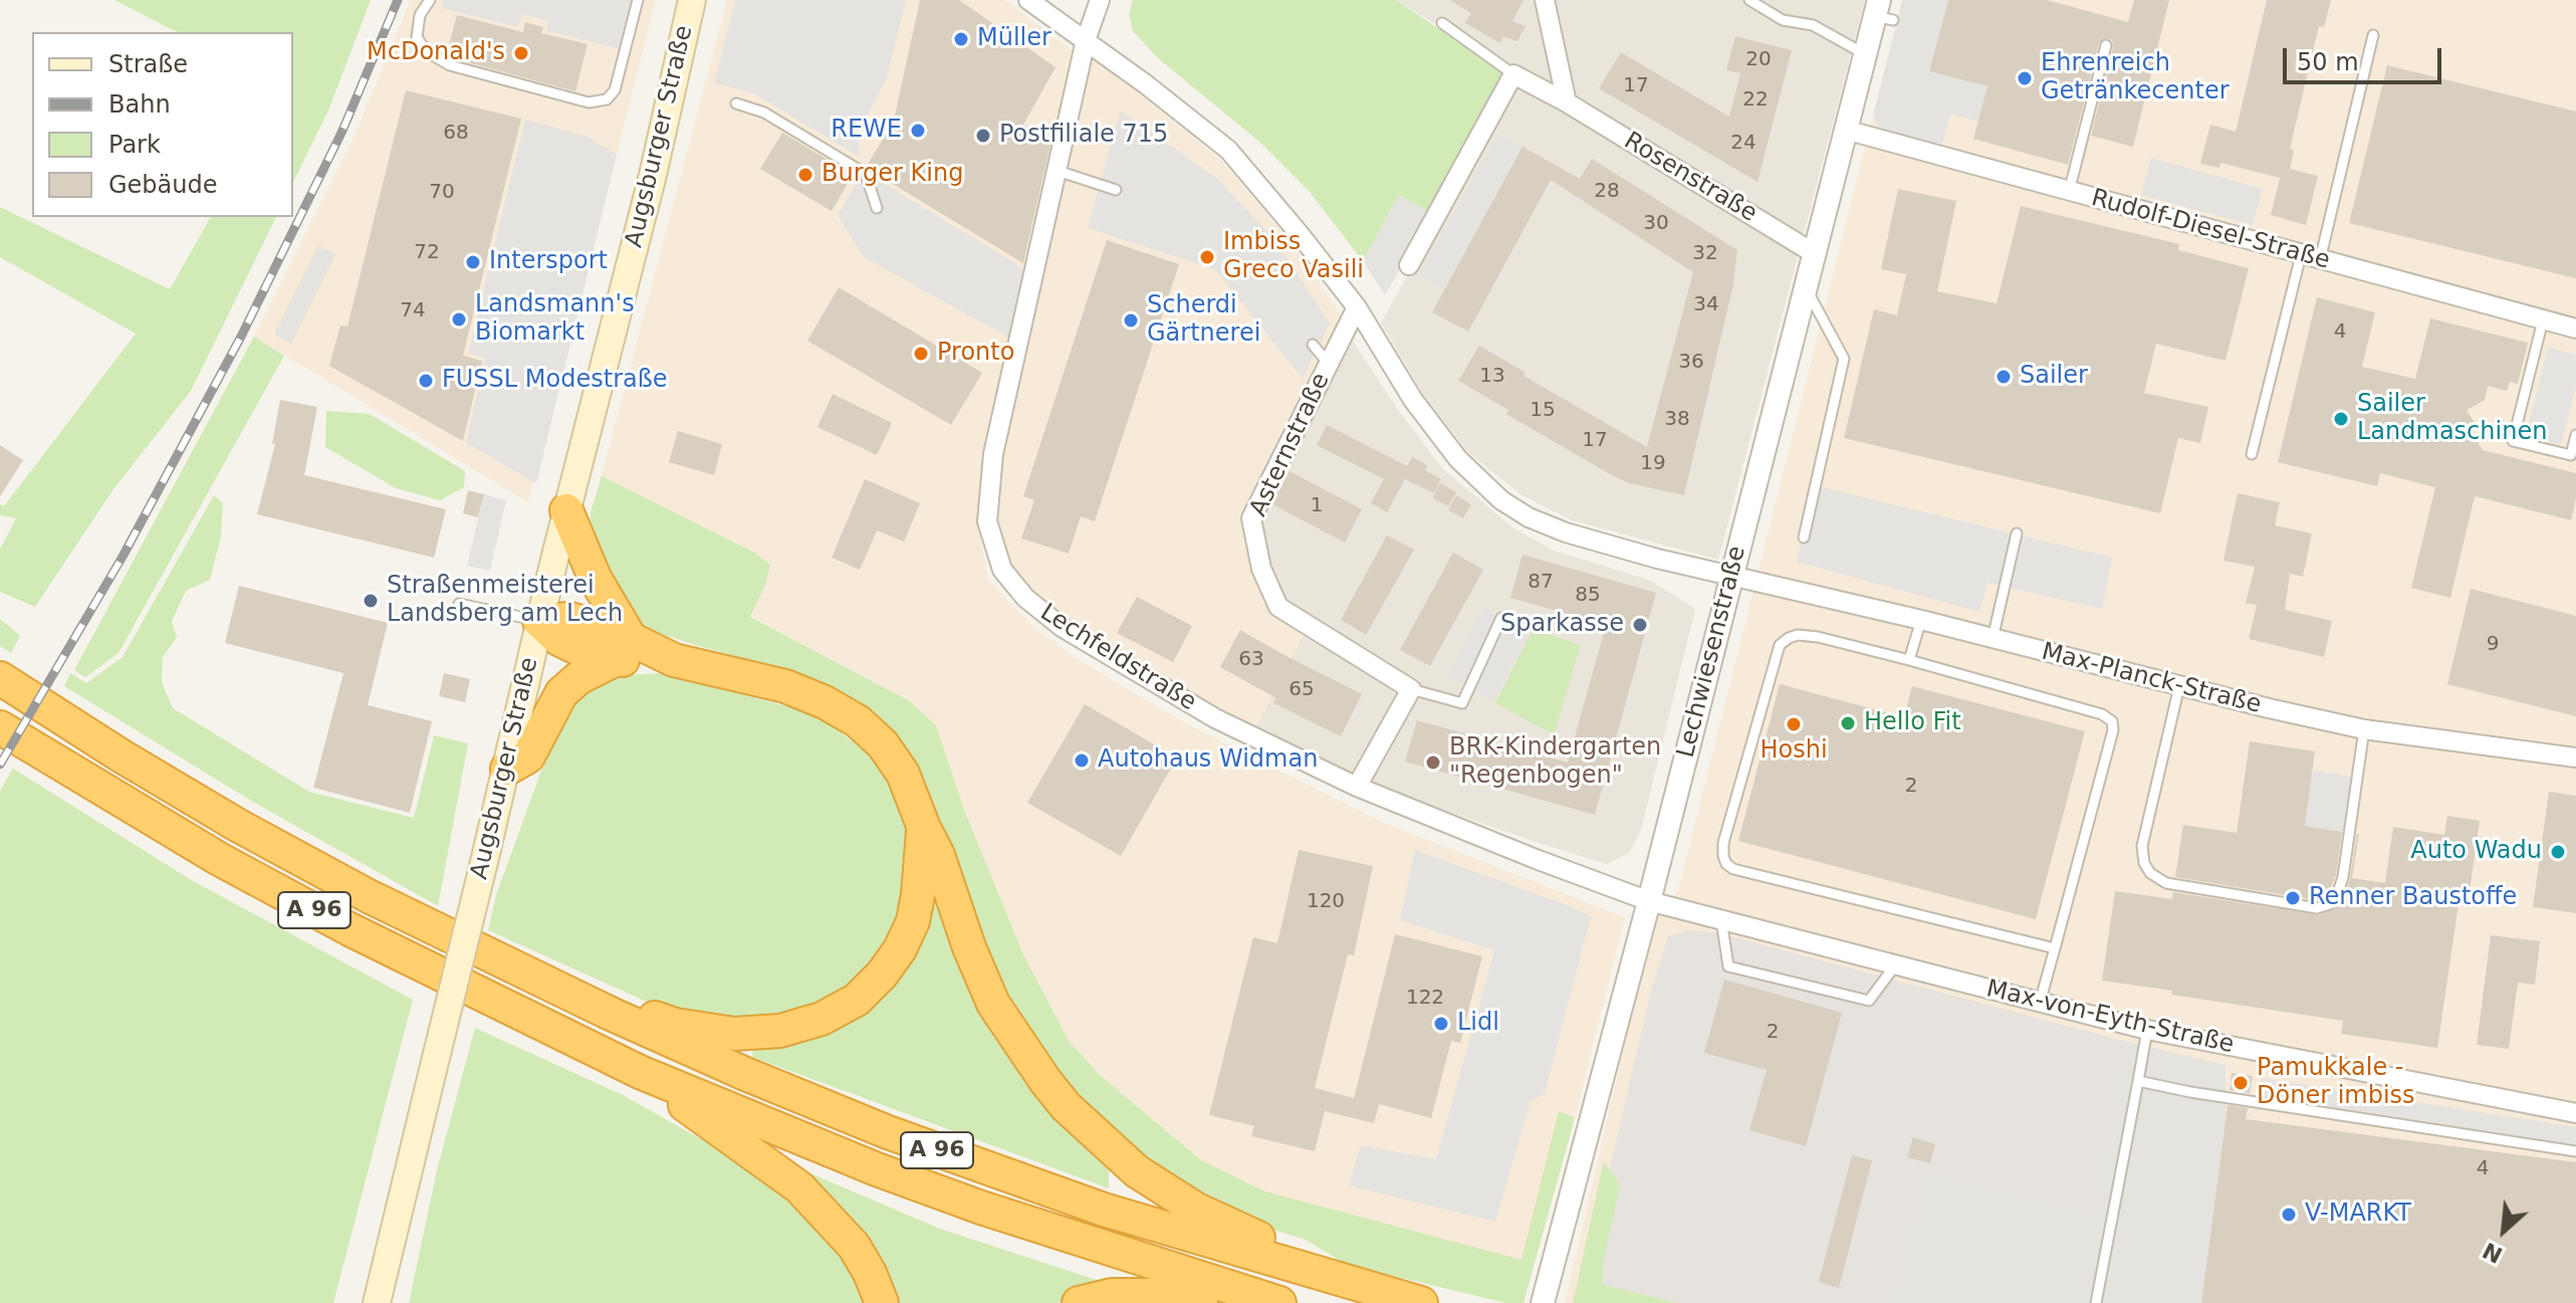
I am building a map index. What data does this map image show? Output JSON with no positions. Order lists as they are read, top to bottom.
{
  "streets": {
    "highway": ["A 96"],
    "main road": ["Augsburger Straße"],
    "street": [
      "Rosenstraße",
      "Rudolf-Diesel-Straße",
      "Asternstraße",
      "Lechwiesenstraße",
      "Lechfeldstraße",
      "Max-Planck-Straße",
      "Max-von-Eyth-Straße"
    ]
  },
  "crossings": [
    ["Rosenstraße", "Lechwiesenstraße"],
    ["Rudolf-Diesel-Straße", "Lechwiesenstraße"],
    ["Asternstraße", "Max-Planck-Straße"],
    ["Lechwiesenstraße", "Lechfeldstraße"],
    ["Lechwiesenstraße", "Max-Planck-Straße"],
    ["Lechwiesenstraße", "Max-von-Eyth-Straße"],
    ["Lechfeldstraße", "Max-Planck-Straße"],
    ["Lechfeldstraße", "Max-von-Eyth-Straße"]
  ],
  "places": [
    "Müller",
    "McDonald's",
    "Ehrenreich Getränkecenter",
    "REWE",
    "Postfiliale 715",
    "Burger King",
    "Imbiss Greco Vasili",
    "Intersport",
    "Landsmann's Biomarkt",
    "Scherdi Gärtnerei",
    "Pronto",
    "Sailer",
    "FUSSL Modestraße",
    "Sailer Landmaschinen",
    "Straßenmeisterei Landsberg am Lech",
    "Sparkasse",
    "Hello Fit",
    "Hoshi",
    "Autohaus Widman",
    "BRK-Kindergarten \"Regenbogen\"",
    "Auto Wadu",
    "Renner Baustoffe",
    "Lidl",
    "Pamukkale - Döner imbiss",
    "V-MARKT"
  ],
  "house_numbers": [
    "20",
    "17",
    "22",
    "68",
    "24",
    "28",
    "70",
    "30",
    "72",
    "32",
    "34",
    "74",
    "4",
    "36",
    "13",
    "15",
    "38",
    "17",
    "19",
    "1",
    "87",
    "85",
    "9",
    "63",
    "65",
    "2",
    "120",
    "122",
    "2",
    "4"
  ],
  "legend": [
    "Straße",
    "Bahn",
    "Park",
    "Gebäude"
  ],
  "scale_bar": "50 m",
  "north": "bottom left"
}
